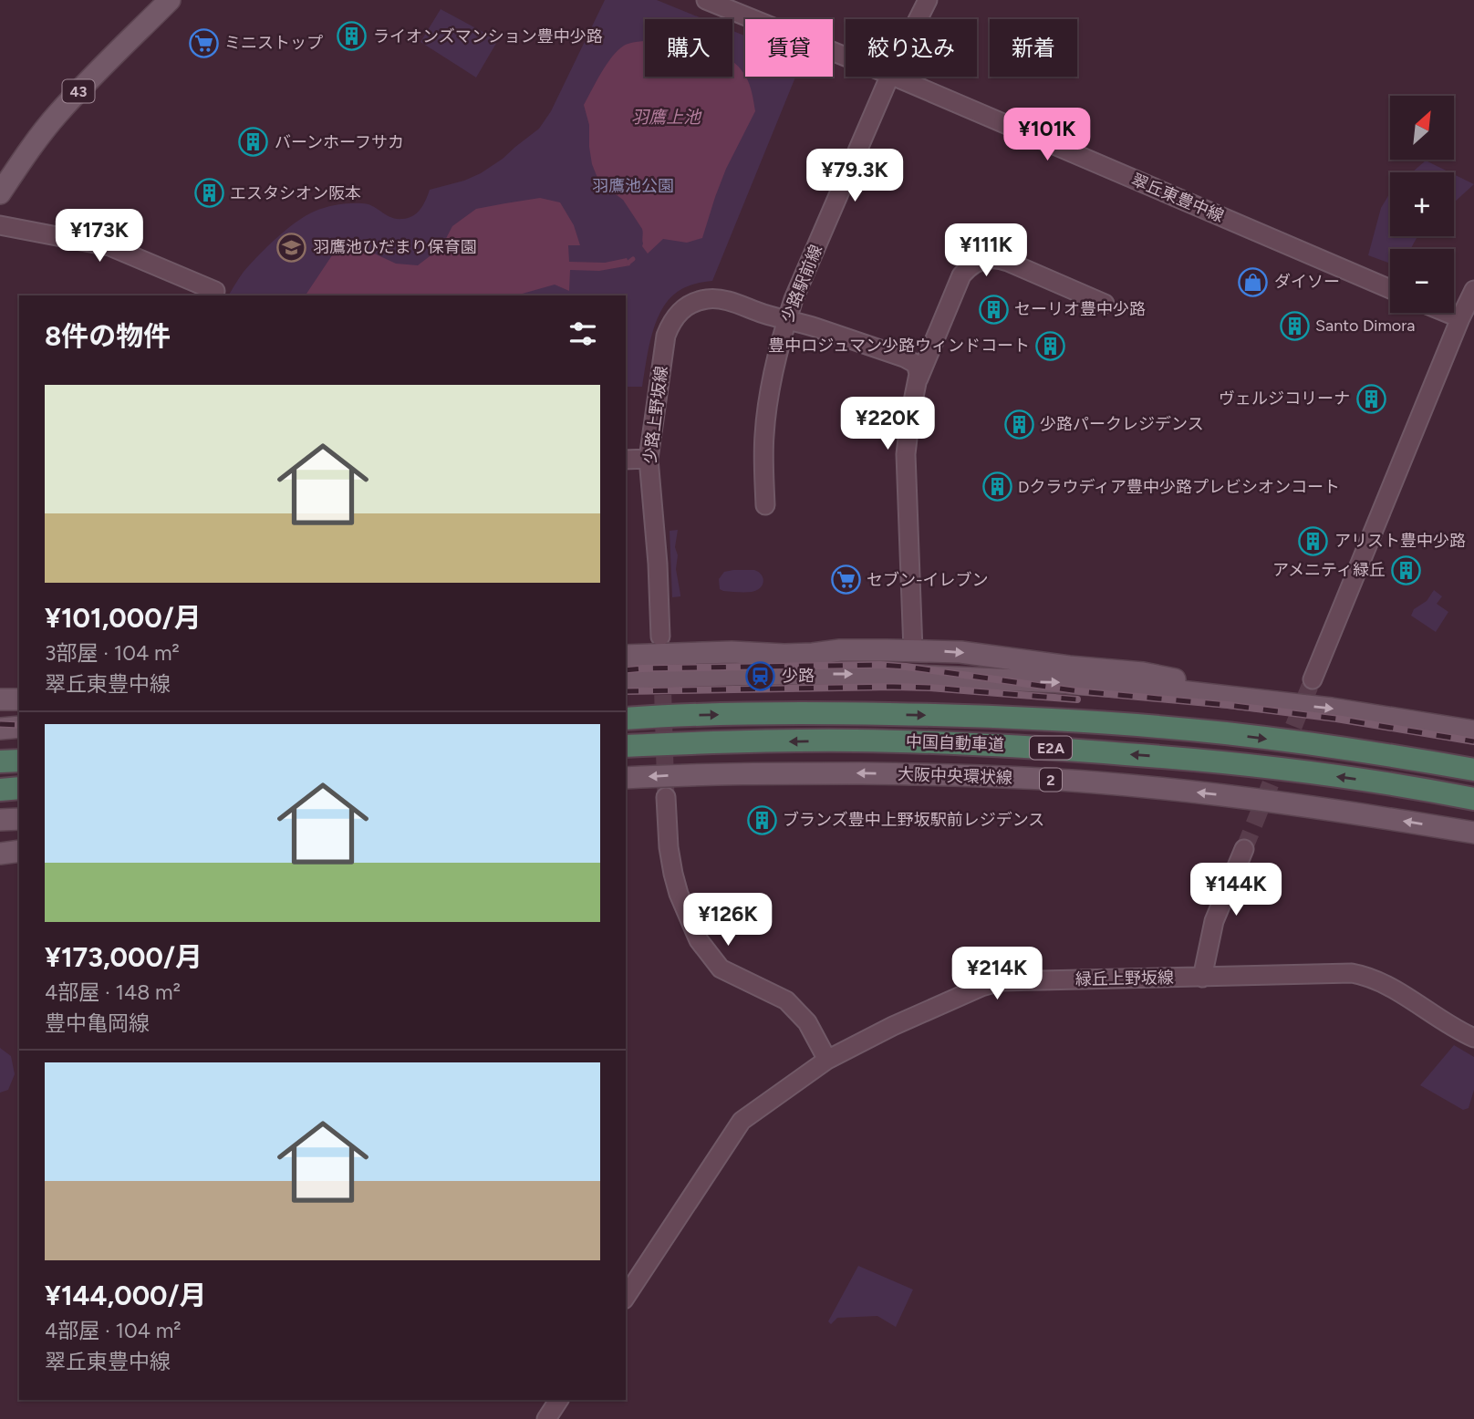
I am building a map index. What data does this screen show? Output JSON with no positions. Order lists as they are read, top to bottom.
{
  "streets": {
    "highway": ["中国自動車道", "E2A"],
    "main road": ["43", "大阪中央環状線", "2"],
    "street": [
      "翠丘東豊中線",
      "少路駅前線",
      "少路上野坂線",
      "緑丘上野坂線"
    ]
  },
  "crossings": [
    ["少路駅前線", "少路上野坂線"]
  ],
  "water": ["羽鷹上池"],
  "parks": ["羽鷹池公園"],
  "places": {
    "building": [
      "ライオンズマンション豊中少路",
      "バーンホーフサカ",
      "エスタシオン阪本",
      "セーリオ豊中少路",
      "Santo Dimora",
      "豊中ロジュマン少路ウィンドコート",
      "ヴェルジコリーナ",
      "少路パークレジデンス",
      "Dクラウディア豊中少路プレビシオンコート",
      "アリスト豊中少路",
      "アメニティ緑丘",
      "ブランズ豊中上野坂駅前レジデンス"
    ],
    "supermarket": ["ミニストップ", "セブン-イレブン"],
    "school or university": ["羽鷹池ひだまり保育園"],
    "shop": ["ダイソー"],
    "station": ["少路"]
  },
  "north": "top right",
  "page": {
    "chip": [
      "購入",
      "賃貸",
      "絞り込み",
      "新着"
    ],
    "map_buttons": ["+", "−"],
    "price": [
      "¥101K",
      "¥79.3K",
      "¥173K",
      "¥111K",
      "¥220K",
      "¥144K",
      "¥126K",
      "¥214K"
    ],
    "heading": "8件の物件",
    "list": [
      {
        "name": "¥101,000/月",
        "note": "3部屋 · 104 m² · 翠丘東豊中線"
      },
      {
        "name": "¥173,000/月",
        "note": "4部屋 · 148 m² · 豊中亀岡線"
      },
      {
        "name": "¥144,000/月",
        "note": "4部屋 · 104 m² · 翠丘東豊中線"
      }
    ]
  }
}
